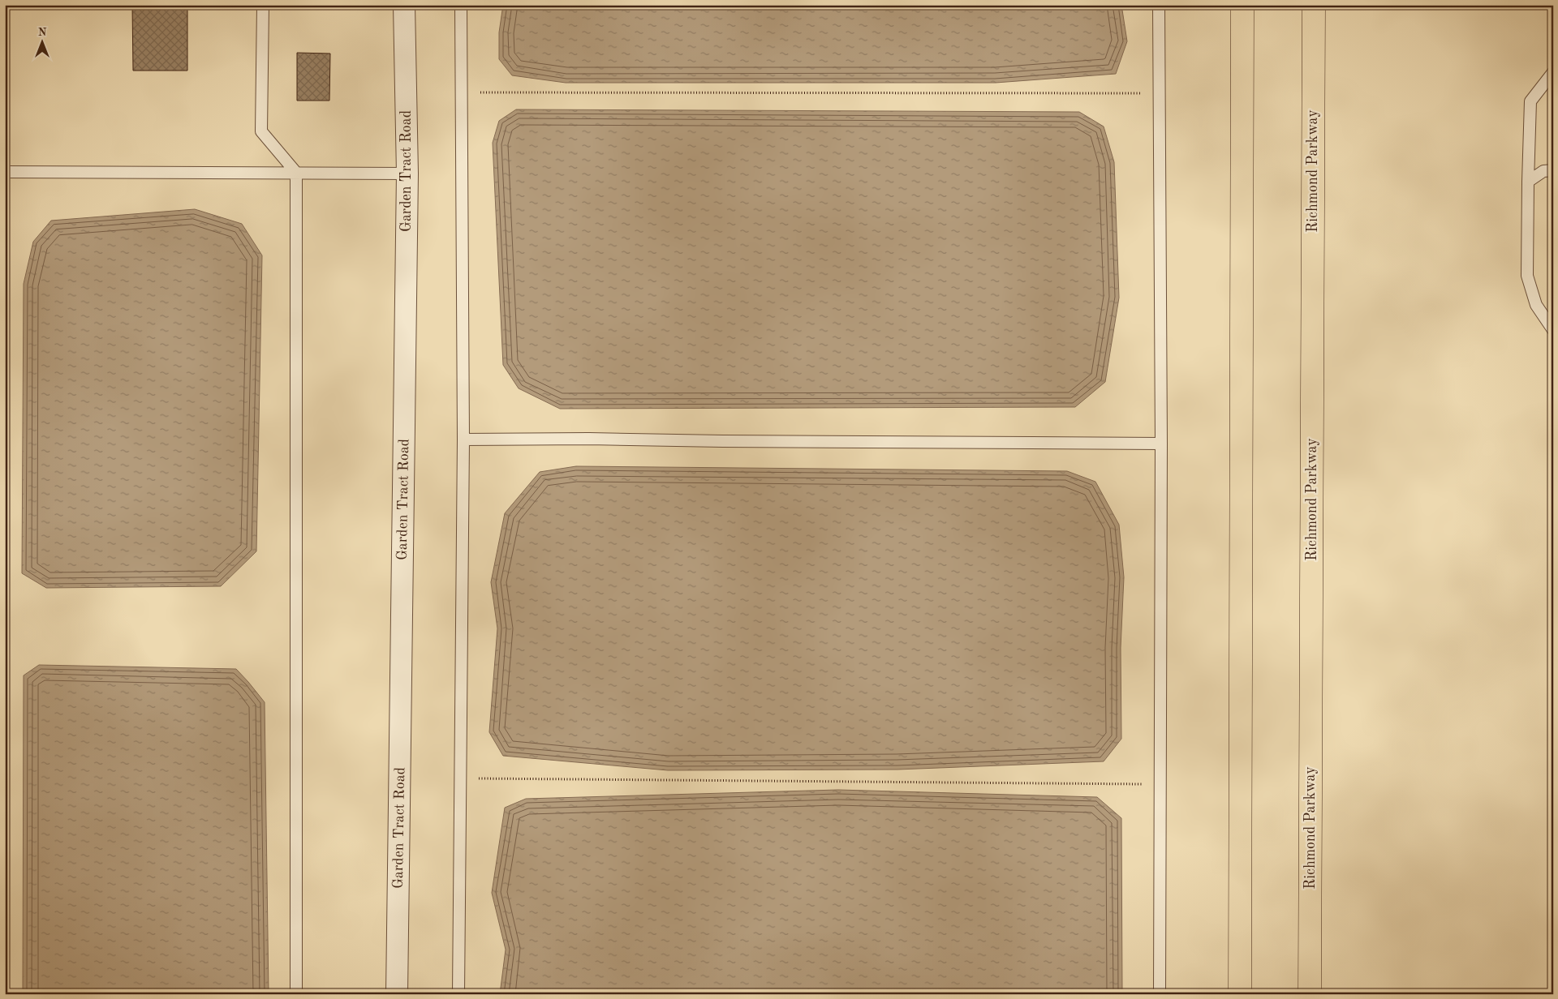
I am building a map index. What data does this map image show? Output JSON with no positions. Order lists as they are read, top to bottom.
{
  "streets": {
    "highway": ["Richmond Parkway"],
    "street": ["Garden Tract Road"]
  },
  "north": "top"
}
